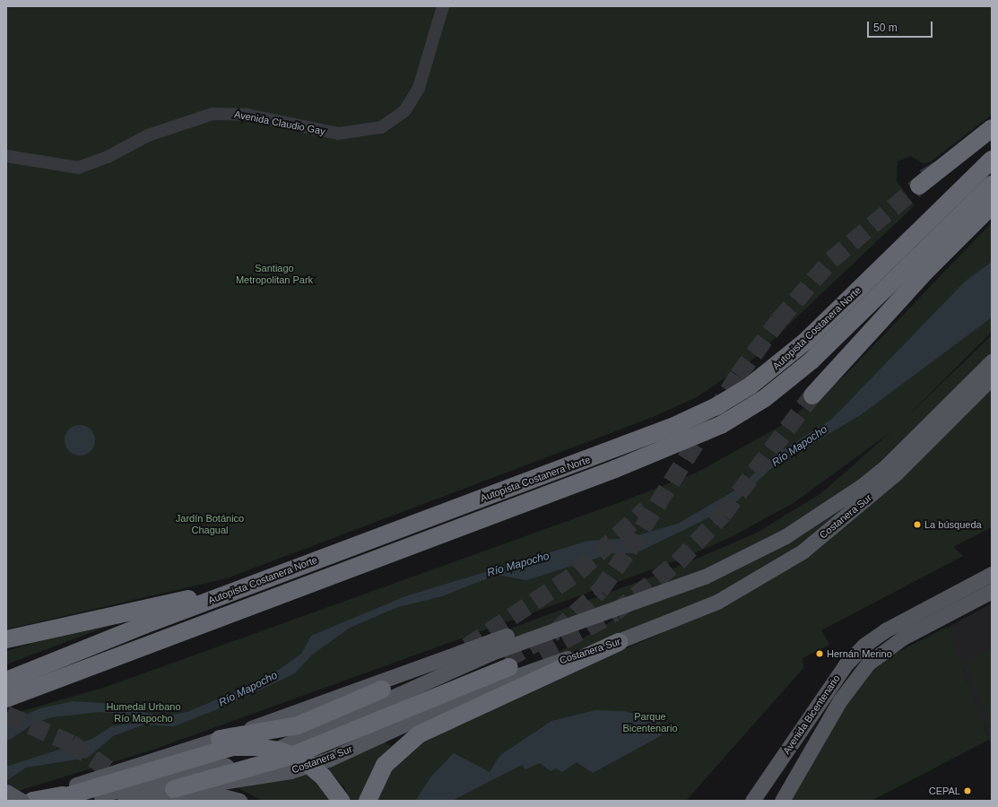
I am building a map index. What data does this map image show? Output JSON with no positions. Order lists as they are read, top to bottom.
{
  "streets": {
    "highway": ["Autopista Costanera Norte"],
    "main road": ["Costanera Sur", "Avenida Bicentenario"],
    "street": ["Avenida Claudio Gay"]
  },
  "water": ["Río Mapocho"],
  "parks": [
    "Santiago Metropolitan Park",
    "Jardín Botánico Chagual",
    "Humedal Urbano Río Mapocho",
    "Parque Bicentenario"
  ],
  "places": ["La búsqueda", "Hernán Merino", "CEPAL"],
  "scale_bar": "50 m"
}
